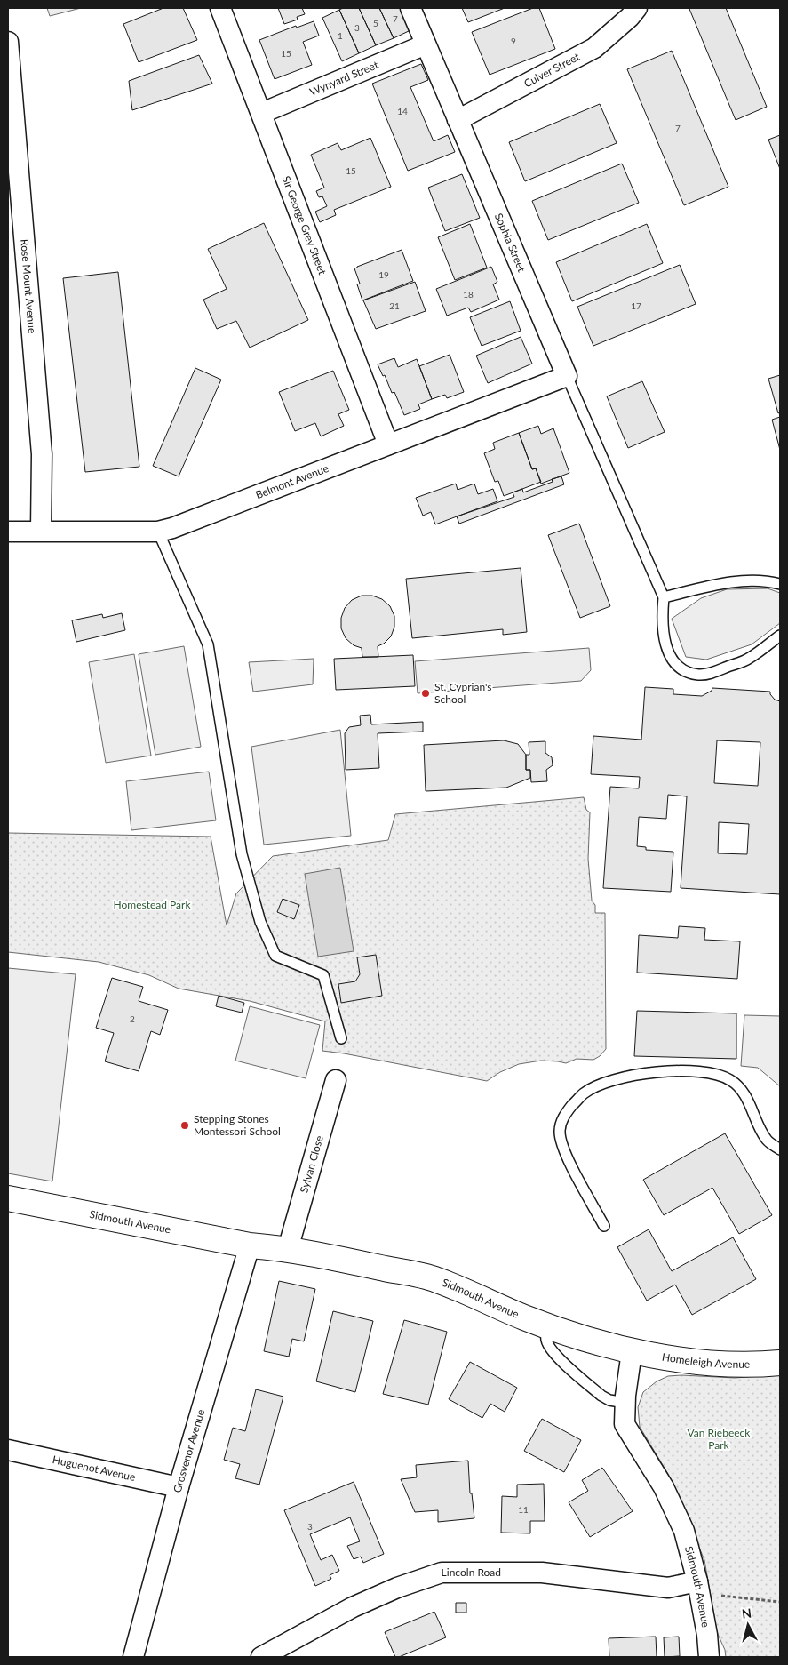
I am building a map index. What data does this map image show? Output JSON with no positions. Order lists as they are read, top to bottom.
{
  "streets": {
    "street": [
      "Culver Street",
      "Wynyard Street",
      "Sir George Grey Street",
      "Sophia Street",
      "Rose Mount Avenue",
      "Belmont Avenue",
      "Sylvan Close",
      "Sidmouth Avenue",
      "Homeleigh Avenue",
      "Grosvenor Avenue",
      "Huguenot Avenue",
      "Lincoln Road"
    ]
  },
  "crossings": [
    ["Culver Street", "Sophia Street"],
    ["Wynyard Street", "Sir George Grey Street"],
    ["Wynyard Street", "Sophia Street"],
    ["Sir George Grey Street", "Belmont Avenue"],
    ["Sophia Street", "Belmont Avenue"],
    ["Rose Mount Avenue", "Belmont Avenue"],
    ["Sylvan Close", "Sidmouth Avenue"],
    ["Sidmouth Avenue", "Homeleigh Avenue"],
    ["Sidmouth Avenue", "Grosvenor Avenue"],
    ["Sidmouth Avenue", "Lincoln Road"],
    ["Grosvenor Avenue", "Huguenot Avenue"]
  ],
  "parks": ["Homestead Park", "Van Riebeeck Park"],
  "places": ["St. Cyprian's School", "Stepping Stones Montessori School"],
  "house_numbers": [
    "7",
    "5",
    "3",
    "1",
    "9",
    "15",
    "14",
    "7",
    "15",
    "19",
    "18",
    "21",
    "17",
    "2",
    "11",
    "3"
  ],
  "north": "top"
}
